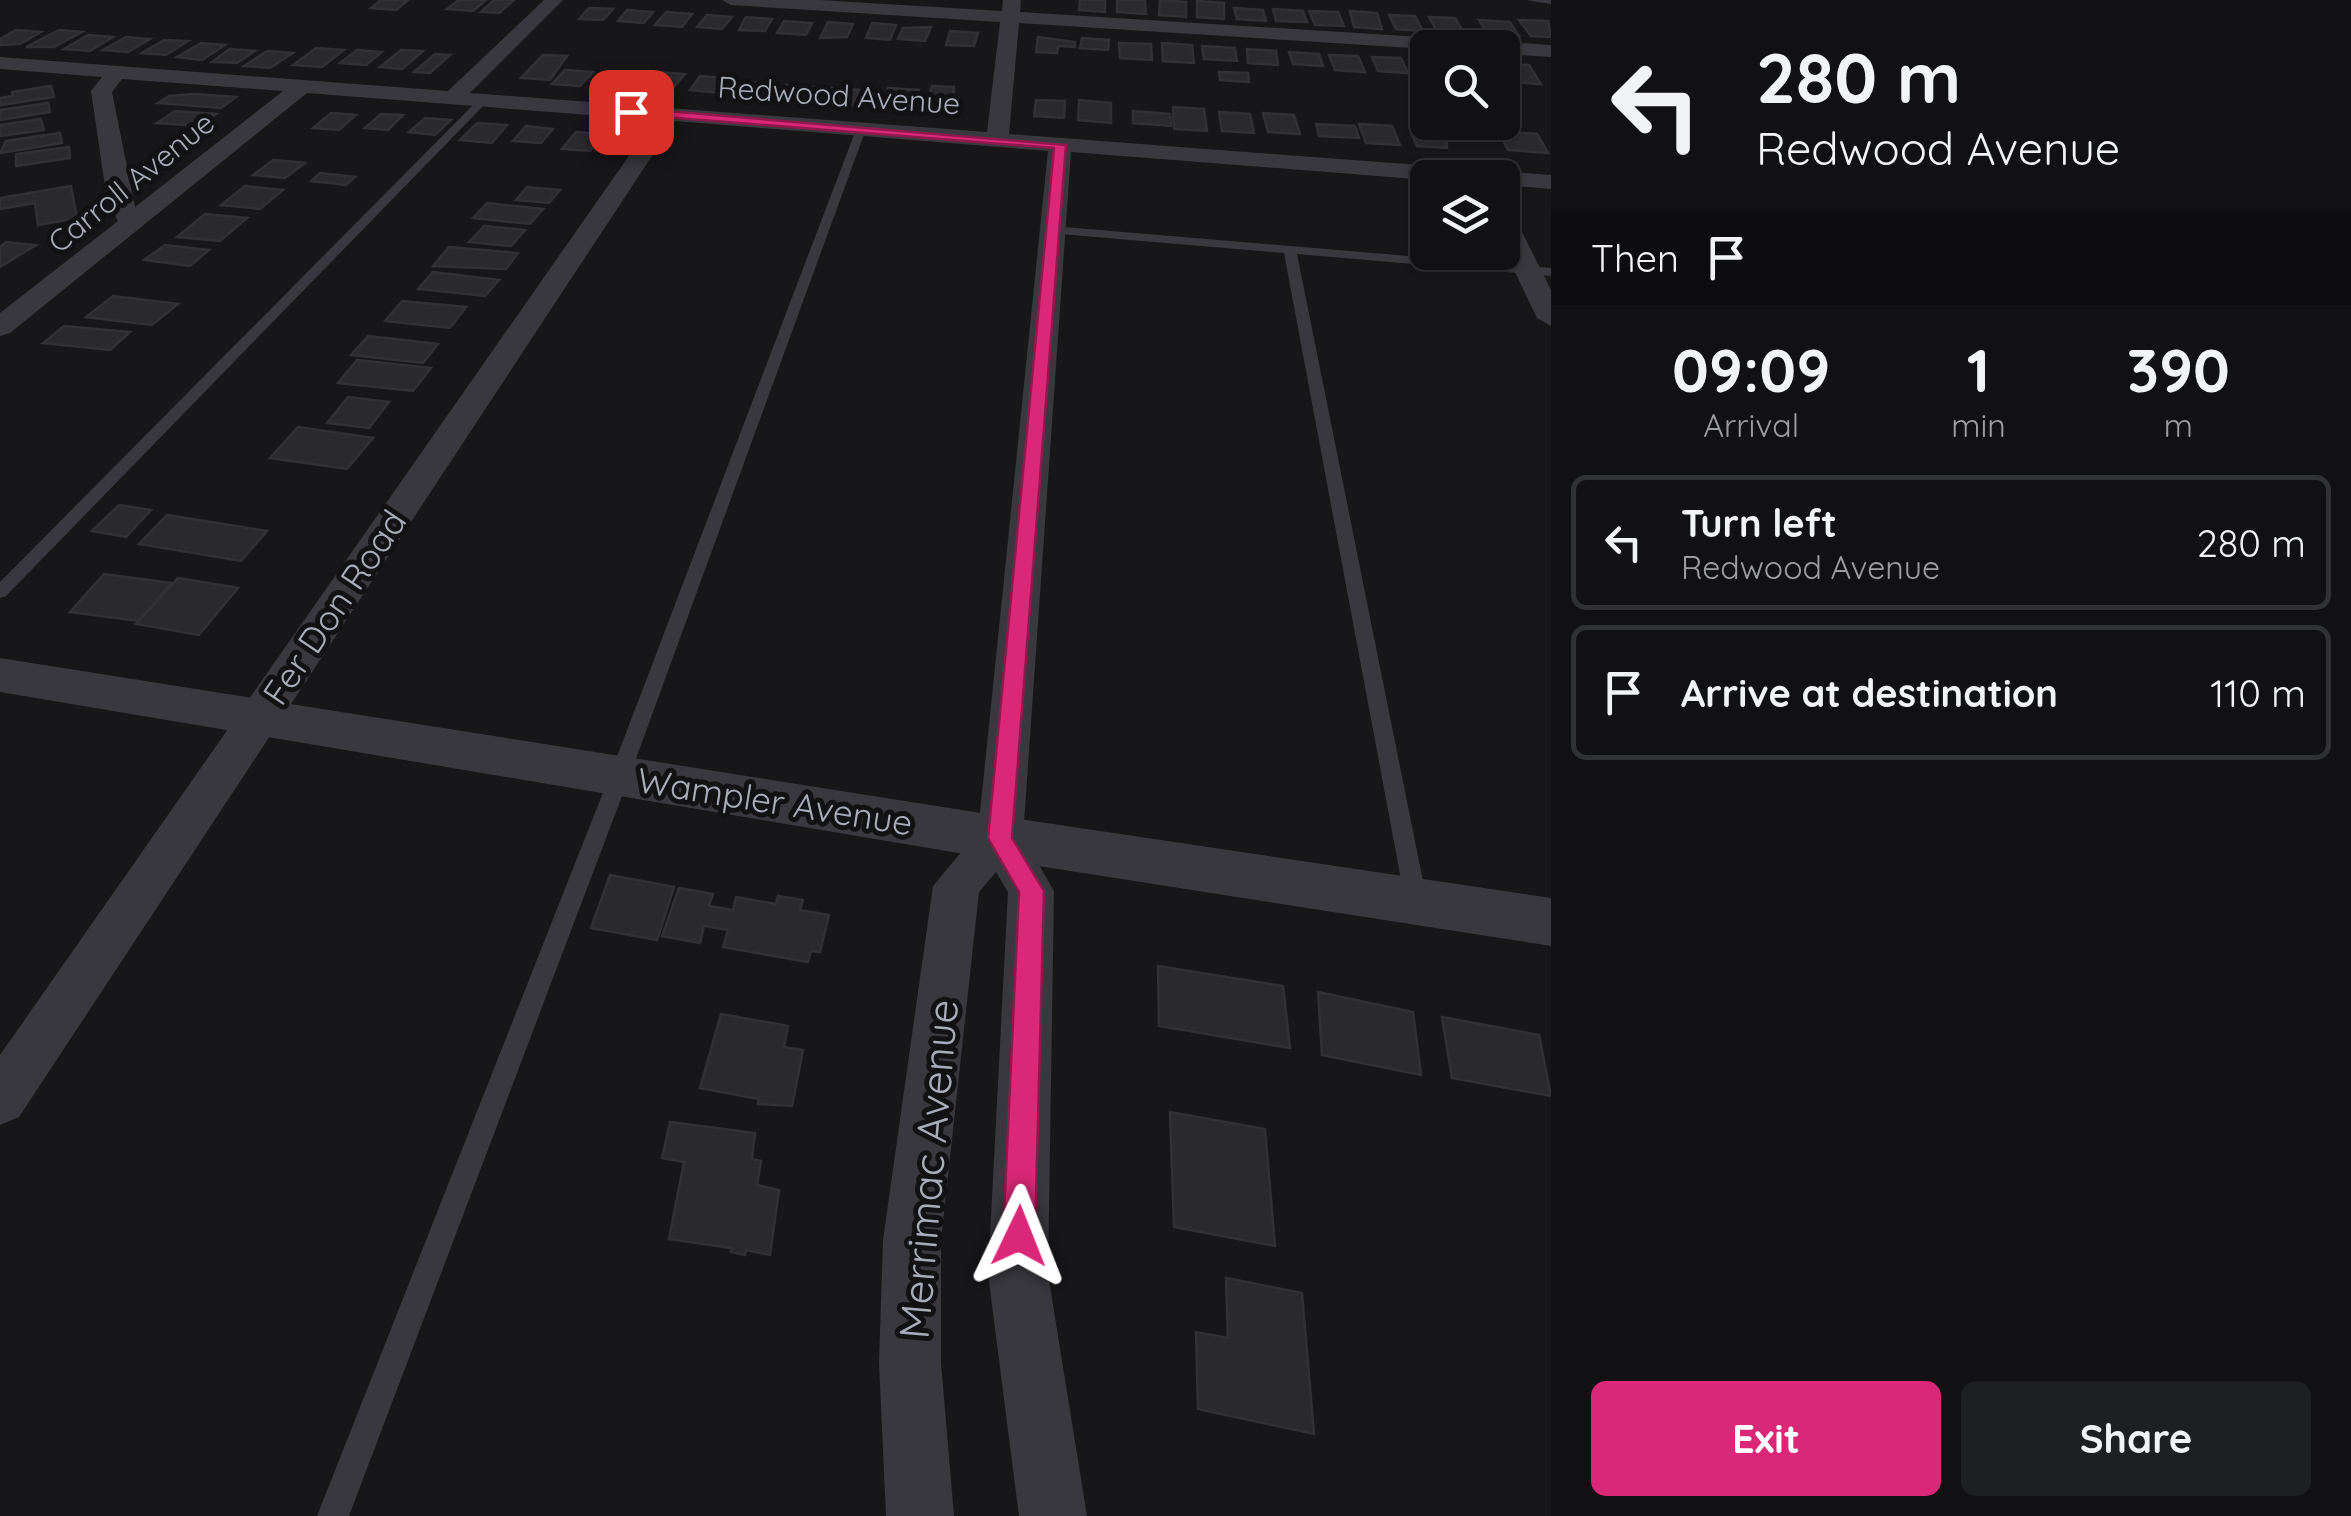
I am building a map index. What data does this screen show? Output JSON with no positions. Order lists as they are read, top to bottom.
{
  "streets": {
    "street": [
      "Redwood Avenue",
      "Carroll Avenue",
      "Fer Don Road",
      "Wampler Avenue",
      "Merrimac Avenue"
    ]
  },
  "crossings": [
    ["Redwood Avenue", "Carroll Avenue"],
    ["Redwood Avenue", "Fer Don Road"],
    ["Fer Don Road", "Wampler Avenue"],
    ["Wampler Avenue", "Merrimac Avenue"]
  ],
  "page": {
    "turn": ["280 m", "Redwood Avenue"],
    "then": "Then",
    "eta": [
      "09:09",
      "Arrival",
      "1",
      "min",
      "390",
      "m"
    ],
    "list": [
      {
        "name": "Turn left",
        "note": "Redwood Avenue",
        "value": "280 m"
      },
      {
        "name": "Arrive at destination",
        "value": "110 m"
      }
    ],
    "buttons": ["Exit", "Share"]
  }
}
